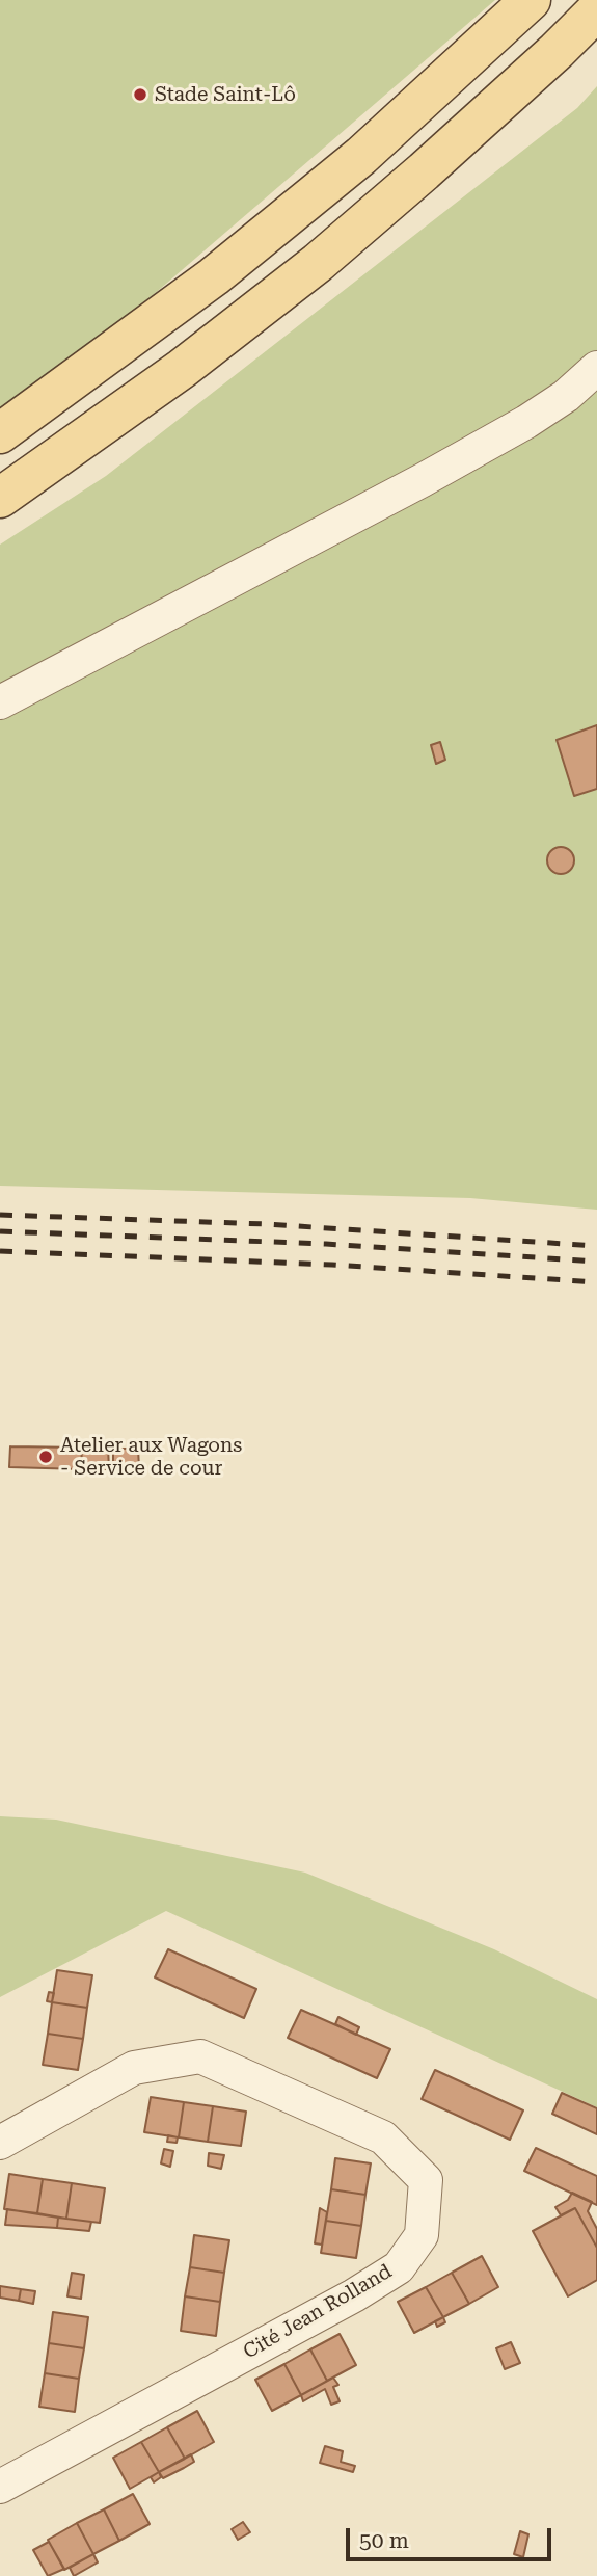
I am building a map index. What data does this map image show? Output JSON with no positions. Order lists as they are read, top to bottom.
{
  "streets": {
    "street": ["Cité Jean Rolland"]
  },
  "places": ["Stade Saint-Lô", "Atelier aux Wagons - Service de cour"],
  "scale_bar": "50 m"
}
